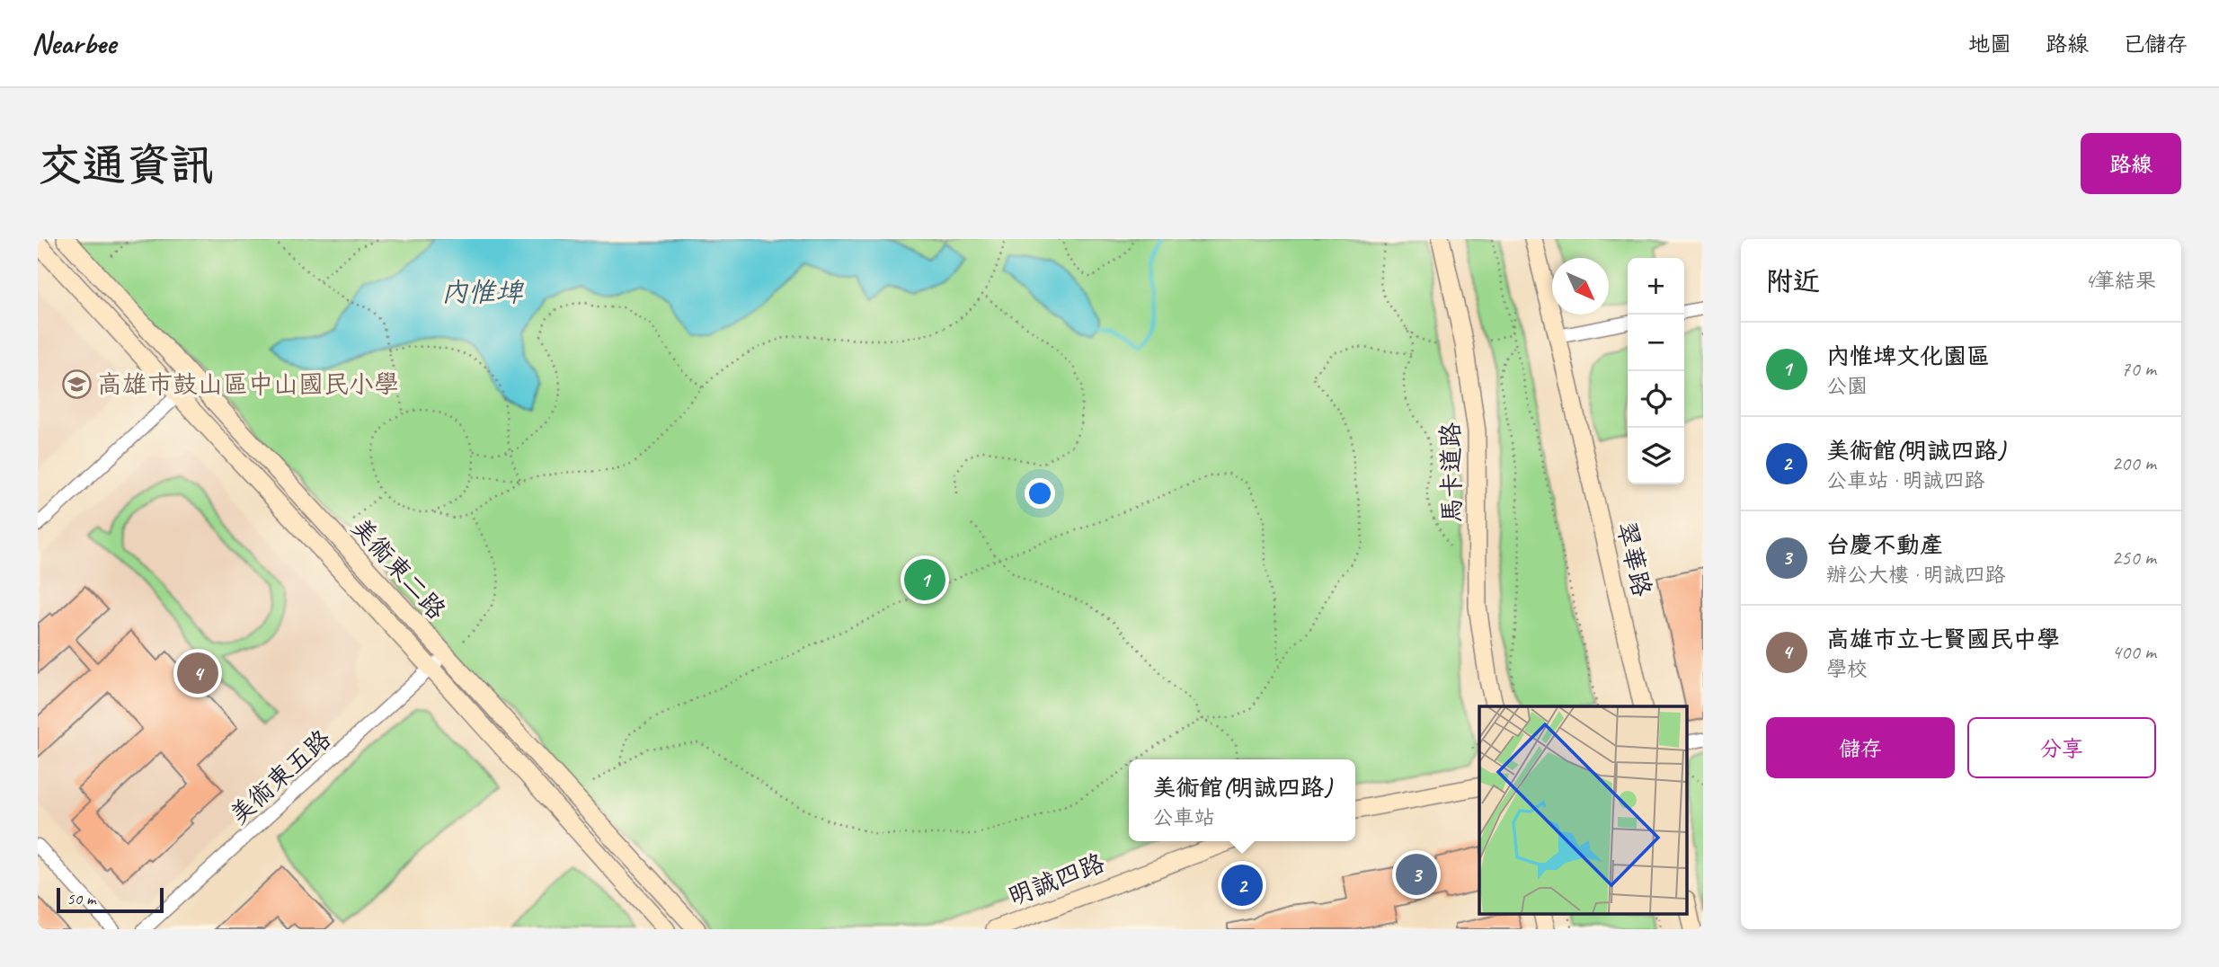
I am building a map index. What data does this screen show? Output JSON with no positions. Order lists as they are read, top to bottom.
{
  "streets": {
    "street": [
      "馬卡道路",
      "翠華路",
      "美術東二路",
      "美術東五路",
      "明誠四路"
    ]
  },
  "crossings": [
    ["美術東二路", "美術東五路"]
  ],
  "water": ["內惟埤"],
  "places": {
    "school or university": ["高雄市鼓山區中山國民小學"]
  },
  "scale_bar": "50 m",
  "north": "bottom right",
  "page": {
    "header": "Nearbee",
    "nav": ["地圖", "路線", "已儲存"],
    "buttons": [
      "路線",
      ["儲存", "分享"]
    ],
    "title": "交通資訊",
    "heading": ["附近", "4筆結果"],
    "map_buttons": ["+", "−"],
    "list": [
      {
        "mark": "1",
        "name": "內惟埤文化園區",
        "note": "公園",
        "value": "70 m"
      },
      {
        "mark": "2",
        "name": "美術館(明誠四路)",
        "note": "公車站 · 明誠四路",
        "value": "200 m"
      },
      {
        "mark": "3",
        "name": "台慶不動產",
        "note": "辦公大樓 · 明誠四路",
        "value": "250 m"
      },
      {
        "mark": "4",
        "name": "高雄市立七賢國民中學",
        "note": "學校",
        "value": "400 m"
      }
    ],
    "pins": [
      "1",
      "4",
      "3",
      "2"
    ],
    "popup": ["美術館(明誠四路)", "公車站"],
    "scale": "50 m"
  }
}
